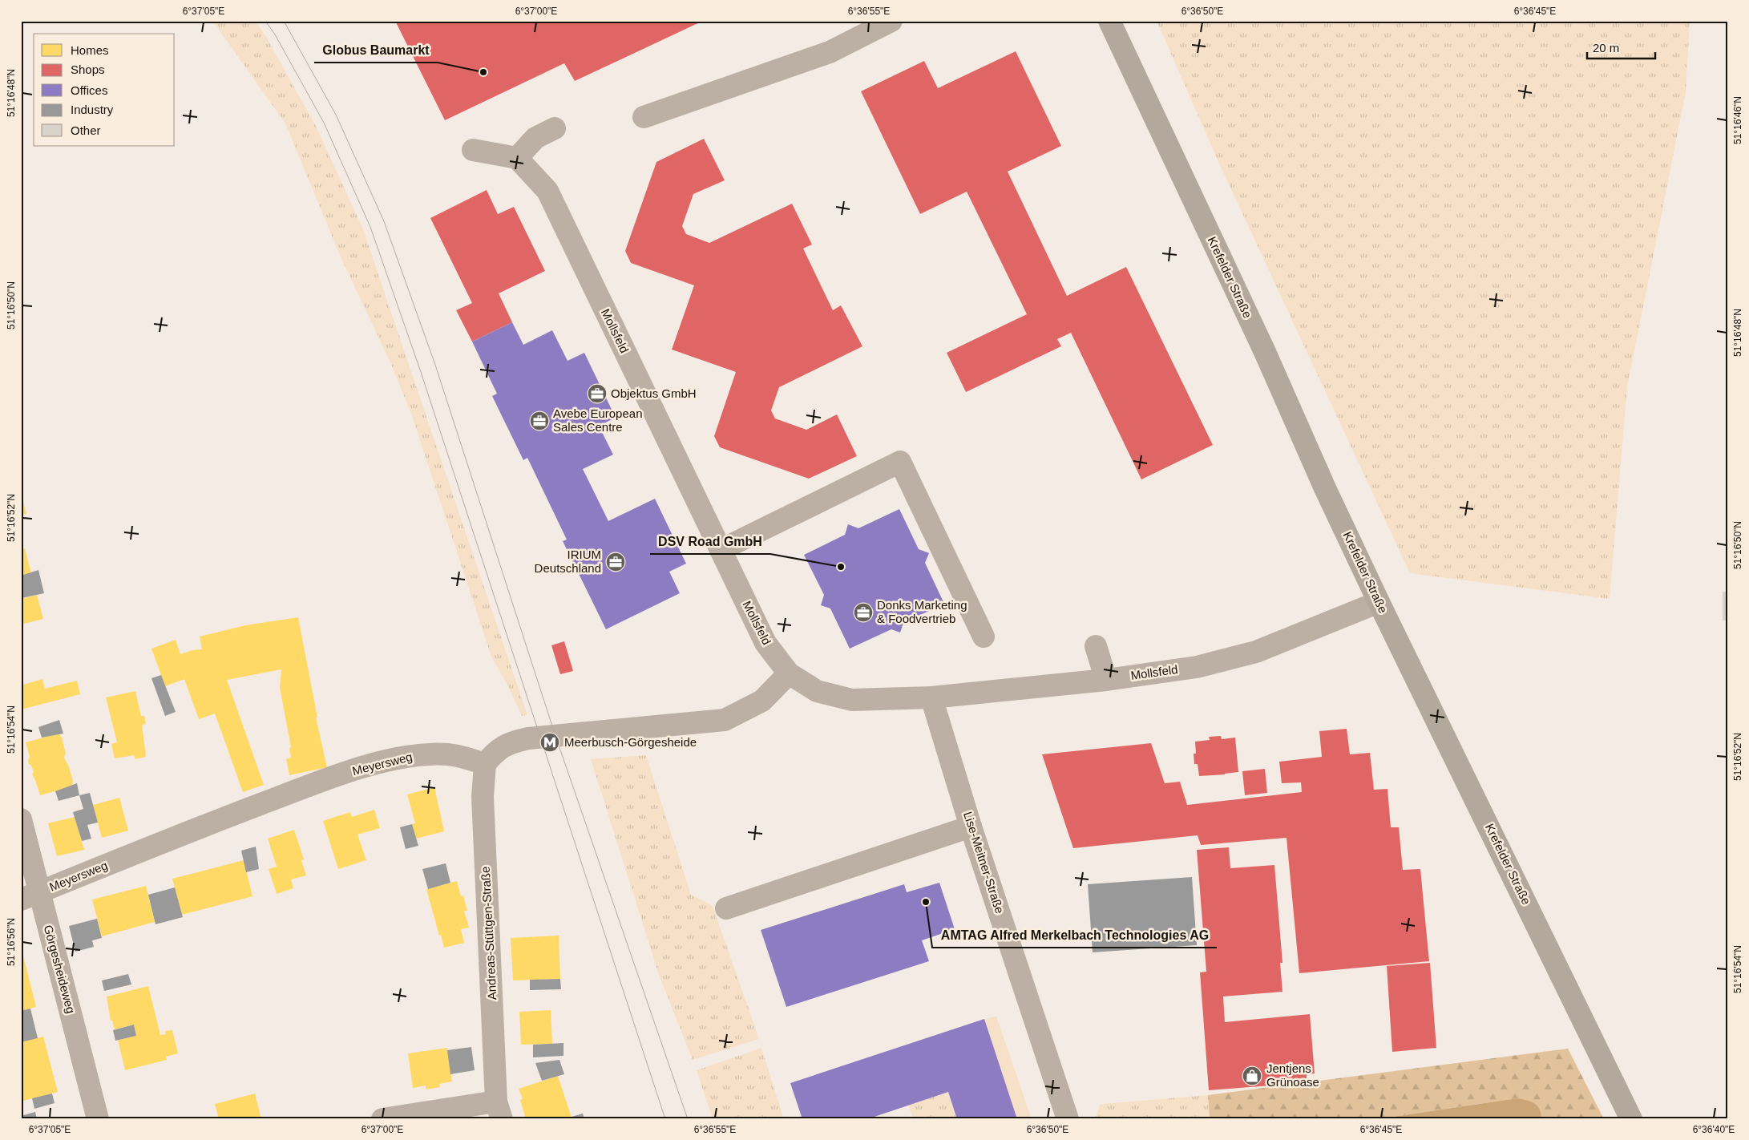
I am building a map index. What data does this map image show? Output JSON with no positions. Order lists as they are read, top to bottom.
{
  "streets": {
    "main road": ["Krefelder Straße"],
    "street": [
      "Mollsfeld",
      "Meyersweg",
      "Lise-Meitner-Straße",
      "Andreas-Stüttgen-Straße",
      "Görgesheideweg"
    ]
  },
  "crossings": [
    ["Krefelder Straße", "Mollsfeld"],
    ["Mollsfeld", "Lise-Meitner-Straße"],
    ["Meyersweg", "Andreas-Stüttgen-Straße"],
    ["Meyersweg", "Görgesheideweg"]
  ],
  "places": {
    "other": ["Globus Baumarkt", "DSV Road GmbH", "AMTAG Alfred Merkelbach Technologies AG"],
    "office": [
      "Objektus GmbH",
      "Avebe European Sales Centre",
      "IRIUM Deutschland",
      "Donks Marketing & Foodvertrieb"
    ],
    "metro station": ["Meerbusch-Görgesheide"],
    "shop": ["Jentjens Grünoase"]
  },
  "legend": [
    "Homes",
    "Shops",
    "Offices",
    "Industry",
    "Other"
  ],
  "scale_bar": "20 m",
  "coordinates": [
    "6°37'05\"E",
    "6°37'00\"E",
    "6°36'55\"E",
    "6°36'50\"E",
    "6°36'45\"E",
    "51°16'48\"N",
    "51°16'46\"N",
    "51°16'50\"N",
    "51°16'52\"N",
    "51°16'54\"N",
    "51°16'56\"N",
    "6°36'40\"E"
  ]
}
